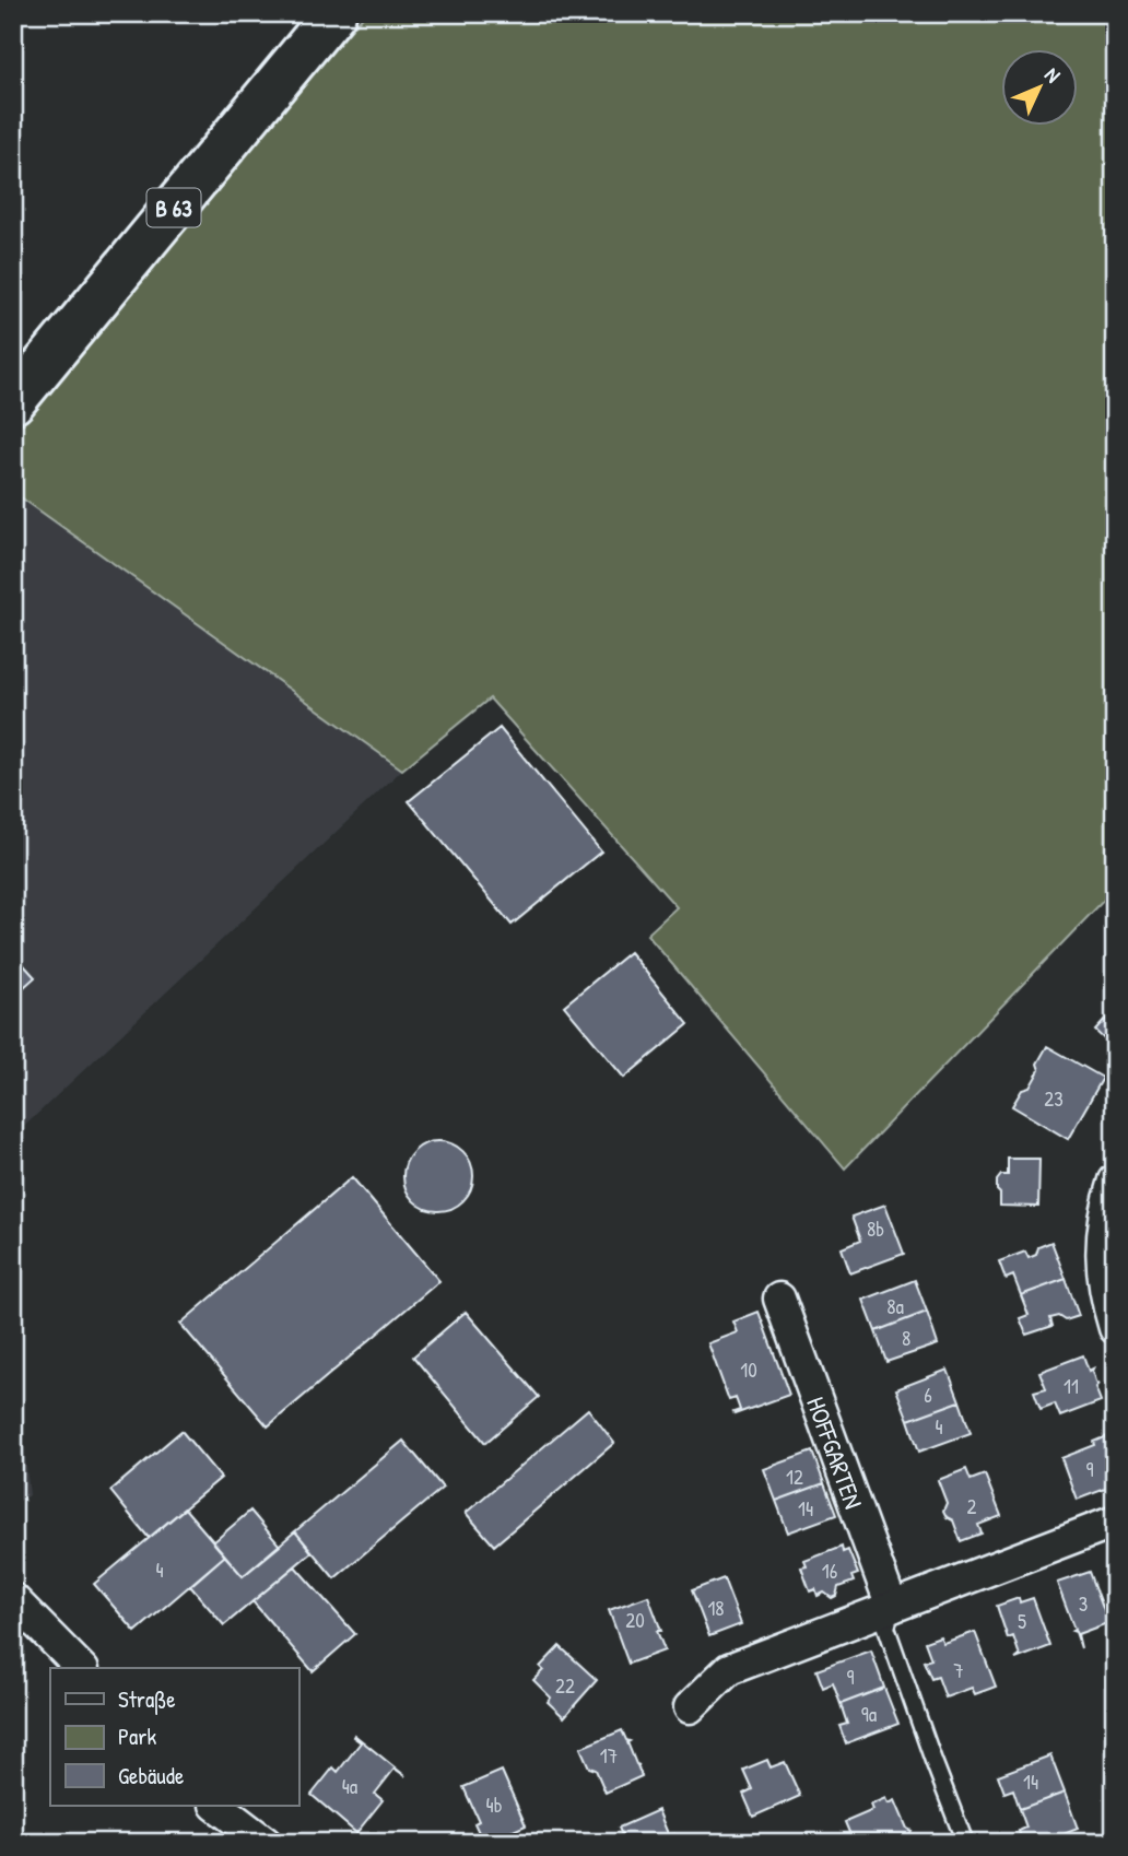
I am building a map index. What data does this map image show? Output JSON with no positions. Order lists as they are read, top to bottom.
{
  "streets": {
    "main road": ["B 63"],
    "street": ["HOFFGARTEN"]
  },
  "house_numbers": [
    "23",
    "8b",
    "8a",
    "8",
    "10",
    "11",
    "6",
    "4",
    "9",
    "12",
    "2",
    "14",
    "4",
    "16",
    "3",
    "18",
    "20",
    "5",
    "7",
    "9",
    "22",
    "9a",
    "17",
    "14",
    "4a",
    "4b"
  ],
  "legend": ["Straße", "Park", "Gebäude"],
  "north": "top right"
}
